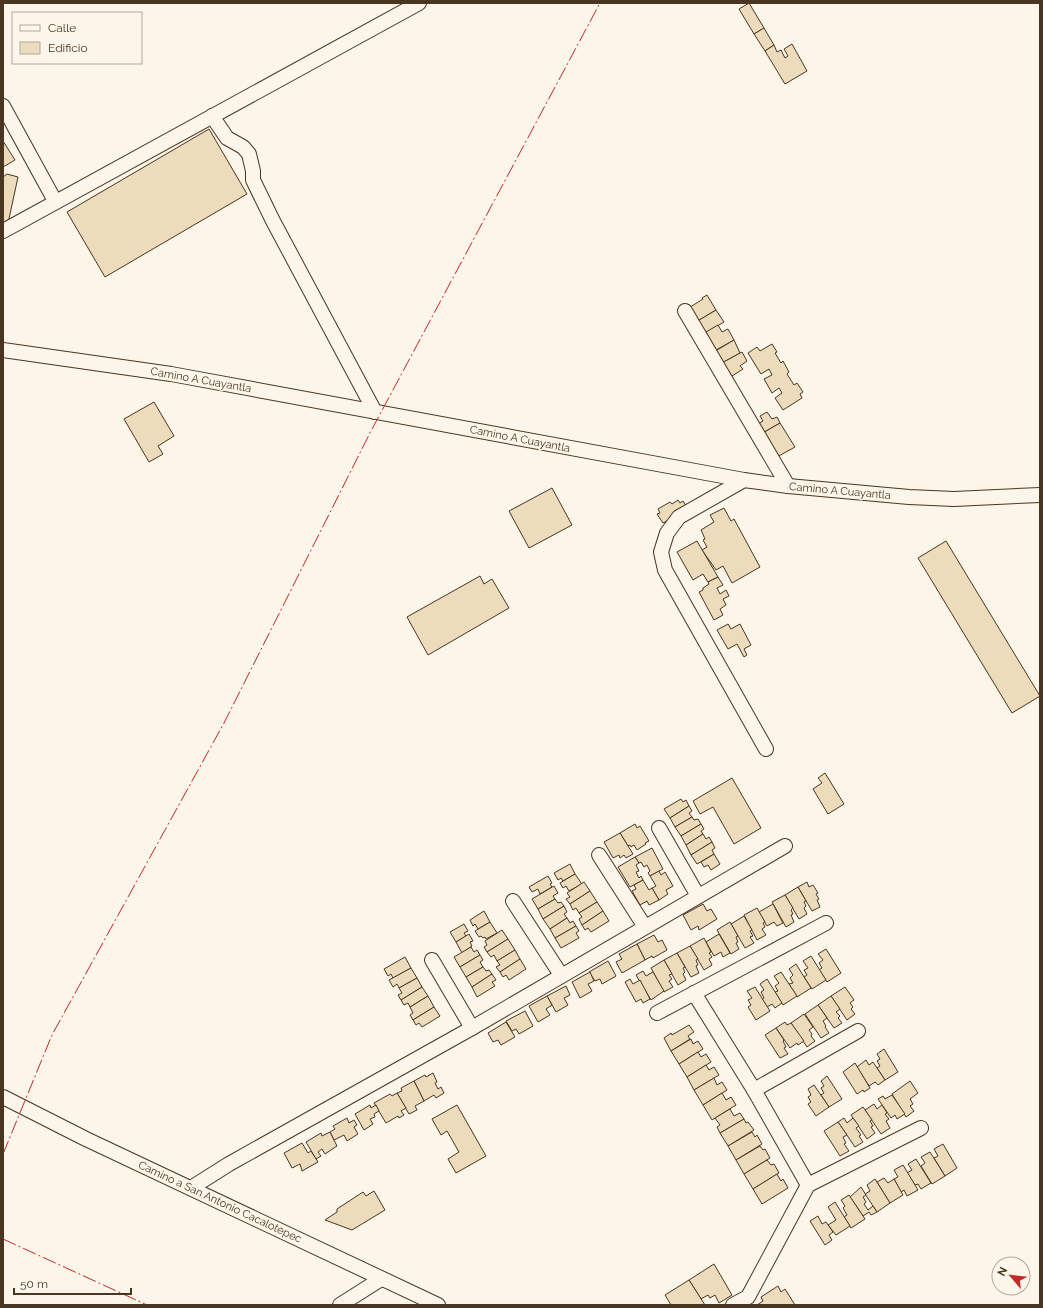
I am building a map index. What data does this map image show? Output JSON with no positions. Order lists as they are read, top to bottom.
{
  "streets": {
    "street": ["Camino A Cuayantla", "Camino a San Antonio Cacalotepec"]
  },
  "legend": ["Calle", "Edificio"],
  "scale_bar": "50 m",
  "north": "top left"
}
